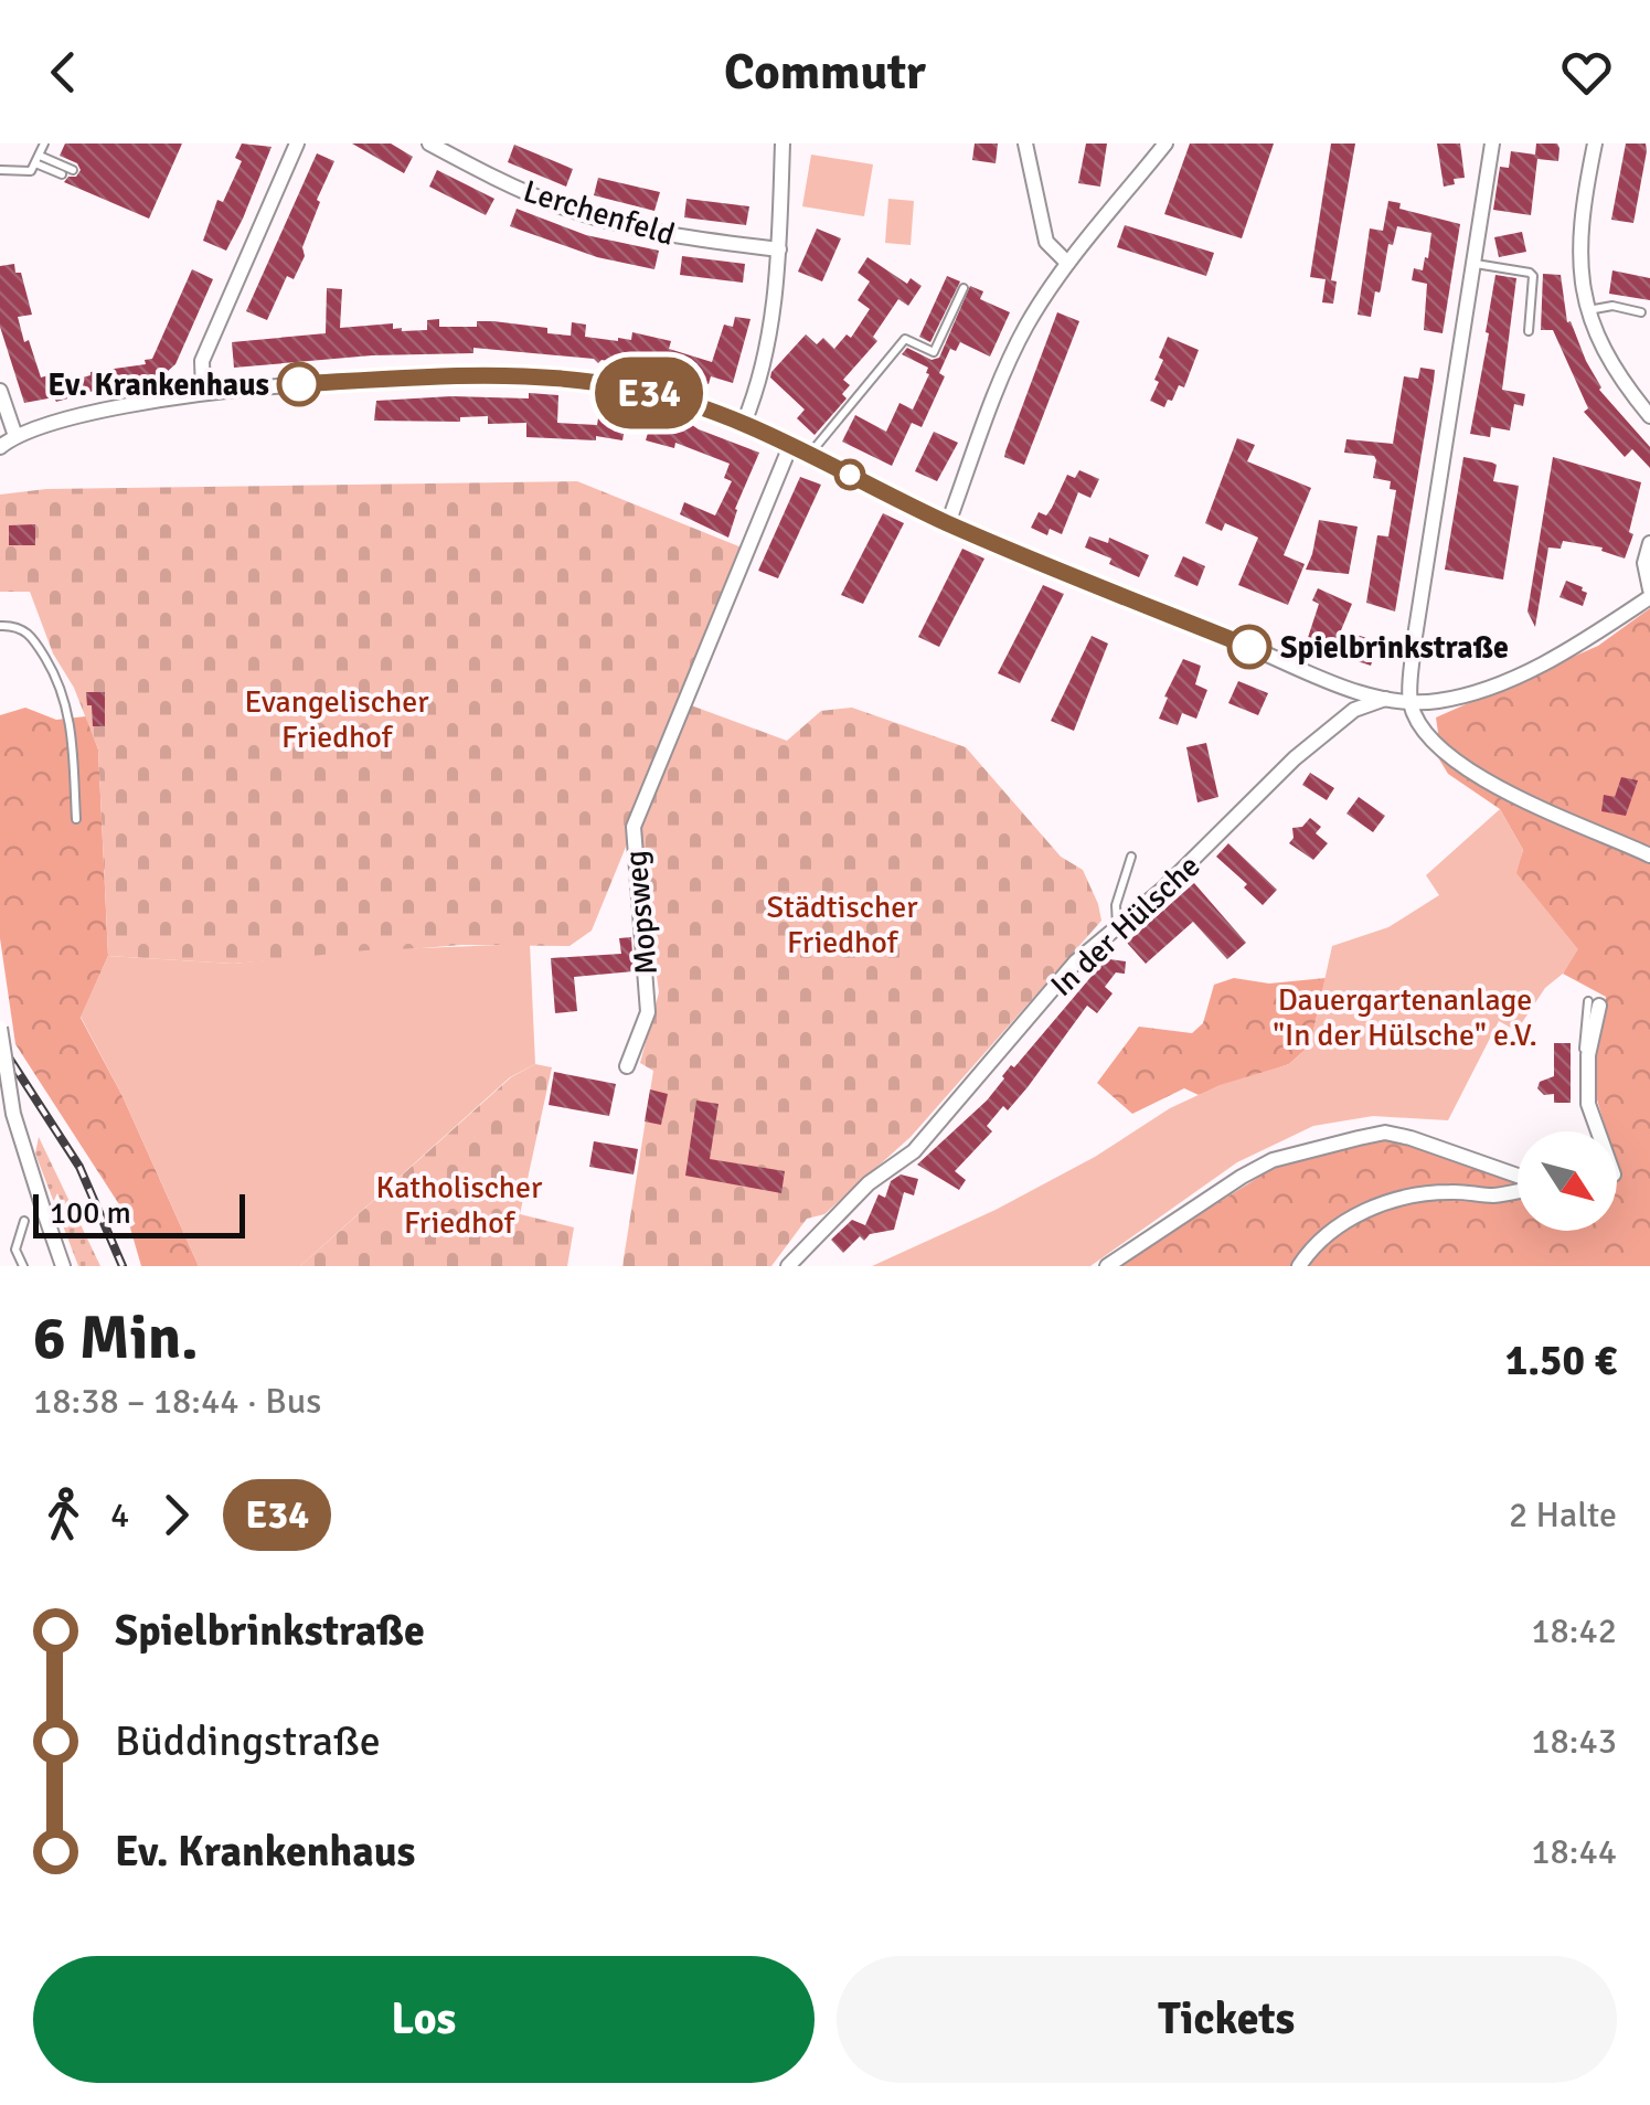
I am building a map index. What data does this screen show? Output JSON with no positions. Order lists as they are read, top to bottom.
{
  "streets": {
    "street": ["Lerchenfeld", "Mopsweg", "In der Hülsche"]
  },
  "parks": [
    "Evangelischer Friedhof",
    "Städtischer Friedhof",
    "Dauergartenanlage \"In der Hülsche\" e.V.",
    "Katholischer Friedhof"
  ],
  "places": ["Ev. Krankenhaus", "Spielbrinkstraße"],
  "lines": ["bus line E34"],
  "scale_bar": "100 m",
  "north": "bottom right",
  "page": {
    "header": "Commutr",
    "on_map": "E34",
    "scale": "100 m",
    "heading": ["6 Min.", "18:38 – 18:44 · Bus", "1.50 €"],
    "legs": ["4", "E34", "2 Halte"],
    "list": [
      {
        "name": "Spielbrinkstraße",
        "value": "18:42"
      },
      {
        "name": "Büddingstraße",
        "value": "18:43"
      },
      {
        "name": "Ev. Krankenhaus",
        "value": "18:44"
      }
    ],
    "buttons": ["Los", "Tickets"]
  }
}
